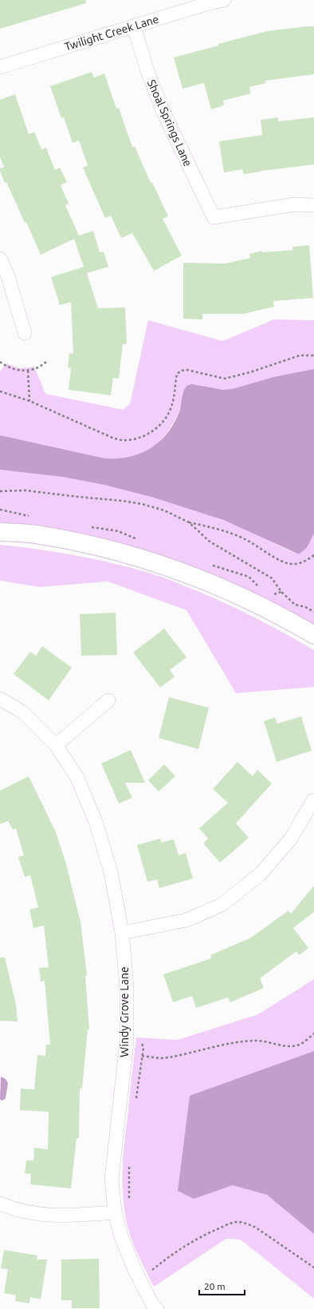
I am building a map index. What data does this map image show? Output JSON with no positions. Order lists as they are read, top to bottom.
{
  "streets": {
    "street": ["Twilight Creek Lane", "Shoal Springs Lane", "Windy Grove Lane"]
  },
  "crossings": [
    ["Twilight Creek Lane", "Shoal Springs Lane"]
  ],
  "scale_bar": "20 m"
}
